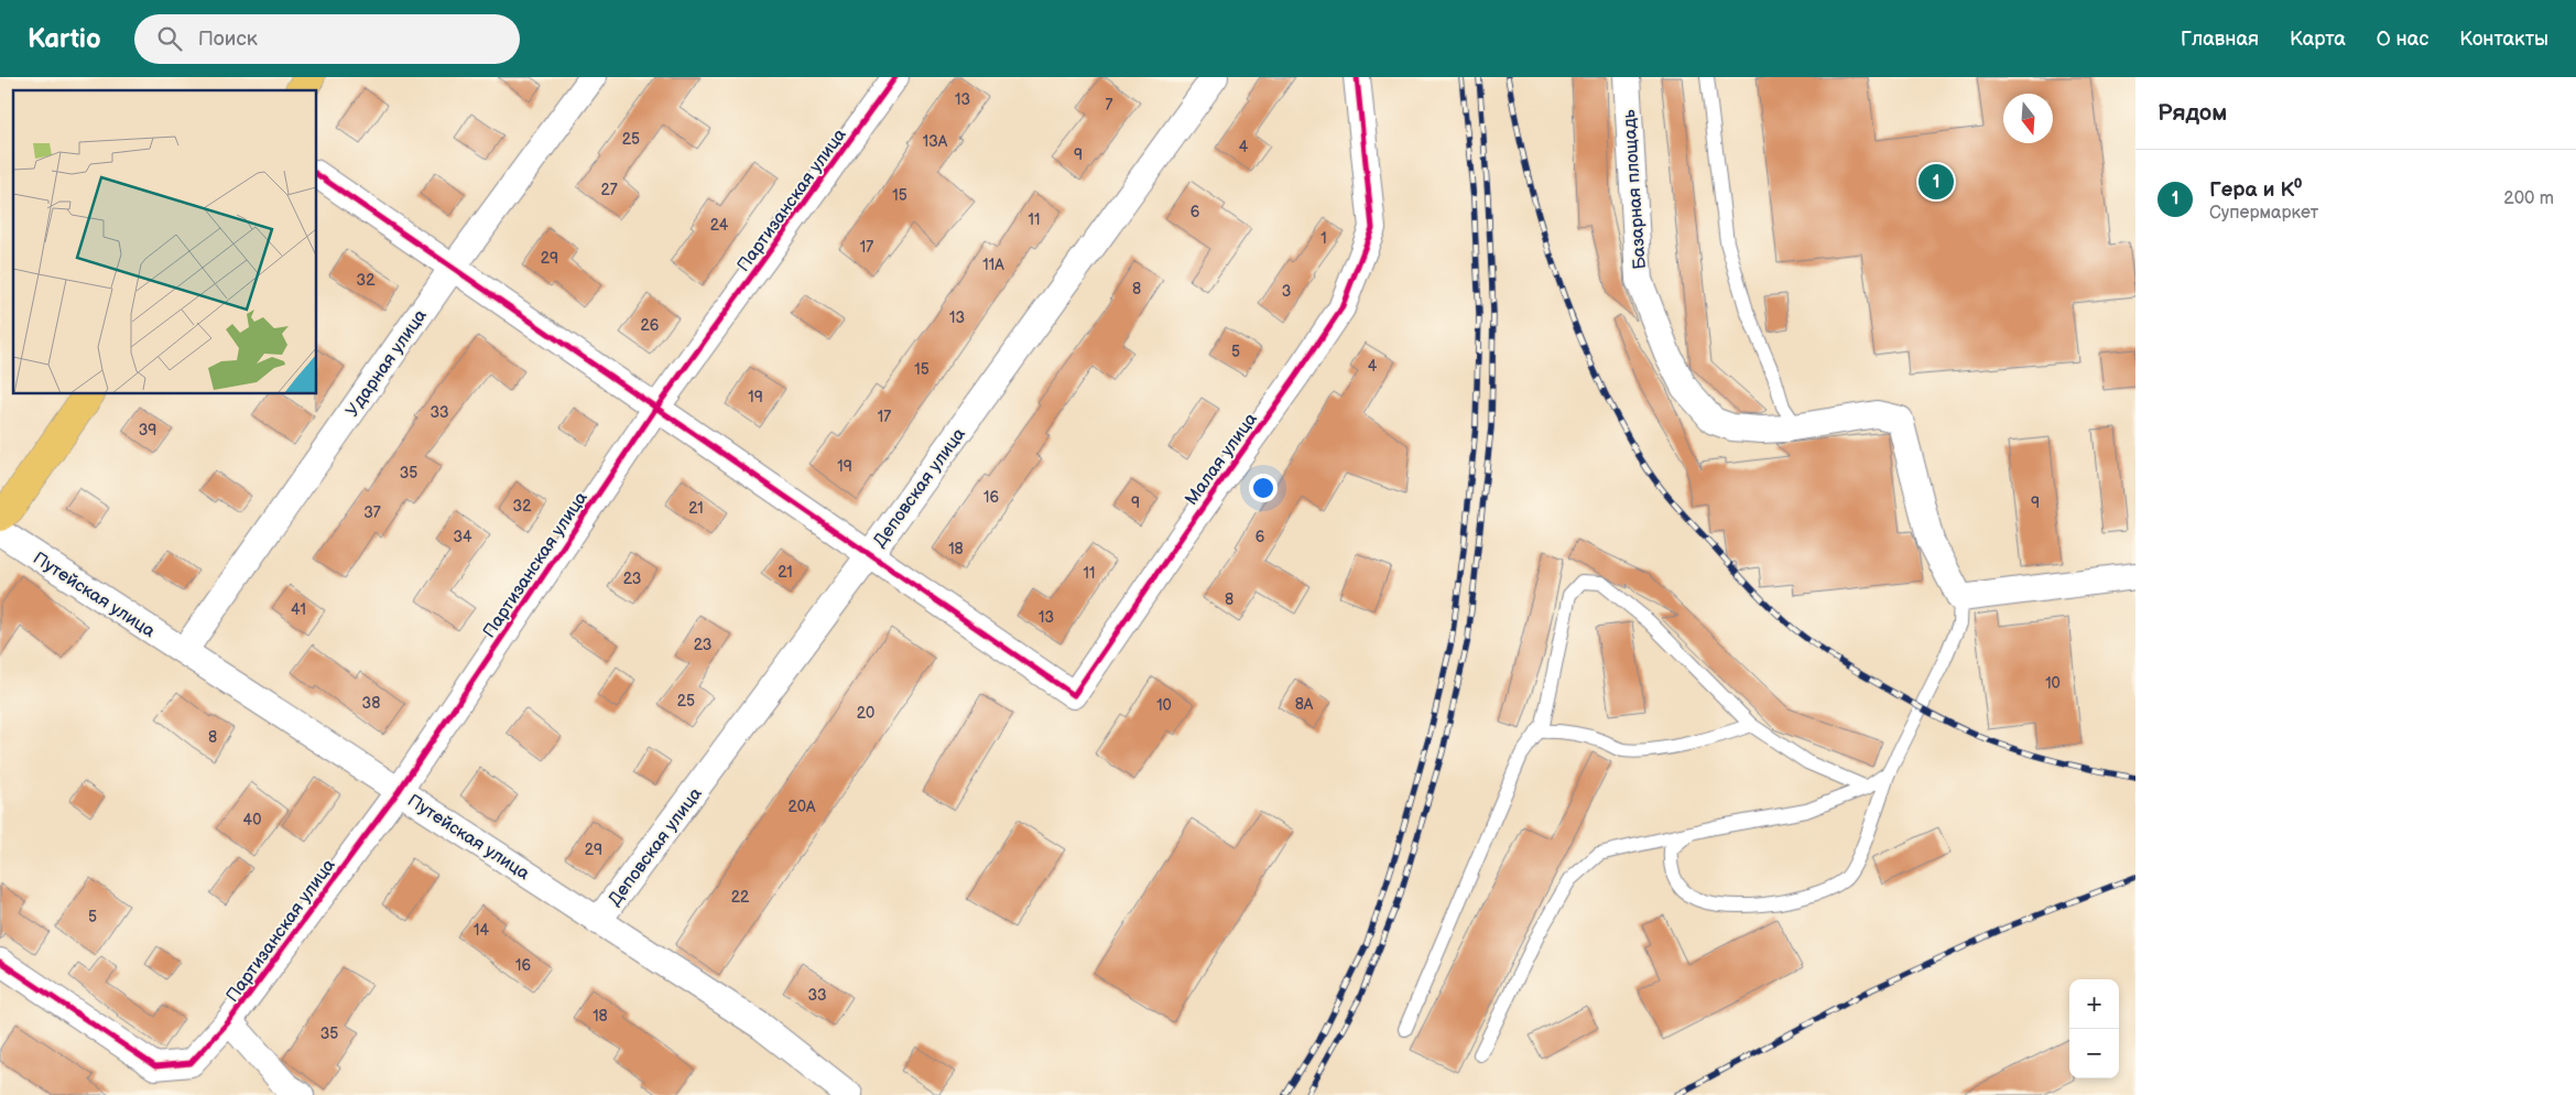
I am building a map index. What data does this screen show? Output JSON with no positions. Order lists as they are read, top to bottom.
{
  "streets": {
    "street": [
      "Базарная площадь",
      "Партизанская улица",
      "Ударная улица",
      "Малая улица",
      "Деповская улица",
      "Путейская улица"
    ]
  },
  "crossings": [
    ["Партизанская улица", "Путейская улица"],
    ["Ударная улица", "Путейская улица"],
    ["Малая улица", "Деповская улица"],
    ["Деповская улица", "Путейская улица"]
  ],
  "house_numbers": [
    "13",
    "7",
    "25",
    "13А",
    "4",
    "9",
    "27",
    "15",
    "6",
    "11",
    "24",
    "1",
    "17",
    "29",
    "11А",
    "32",
    "8",
    "3",
    "13",
    "26",
    "5",
    "4",
    "15",
    "19",
    "33",
    "17",
    "39",
    "19",
    "35",
    "16",
    "9",
    "9",
    "32",
    "21",
    "37",
    "34",
    "6",
    "18",
    "21",
    "11",
    "23",
    "8",
    "41",
    "13",
    "23",
    "10",
    "25",
    "38",
    "8А",
    "10",
    "20",
    "8",
    "20А",
    "40",
    "29",
    "22",
    "5",
    "14",
    "16",
    "33",
    "18",
    "35"
  ],
  "north": "bottom",
  "page": {
    "header": "Kartio",
    "search": "Поиск",
    "nav": [
      "Главная",
      "Карта",
      "О нас",
      "Контакты"
    ],
    "heading": "Рядом",
    "list": [
      {
        "mark": "1",
        "name": "Гера и К⁰",
        "note": "Супермаркет",
        "value": "200 m"
      }
    ],
    "pins": "1",
    "map_buttons": ["+", "−"]
  }
}
